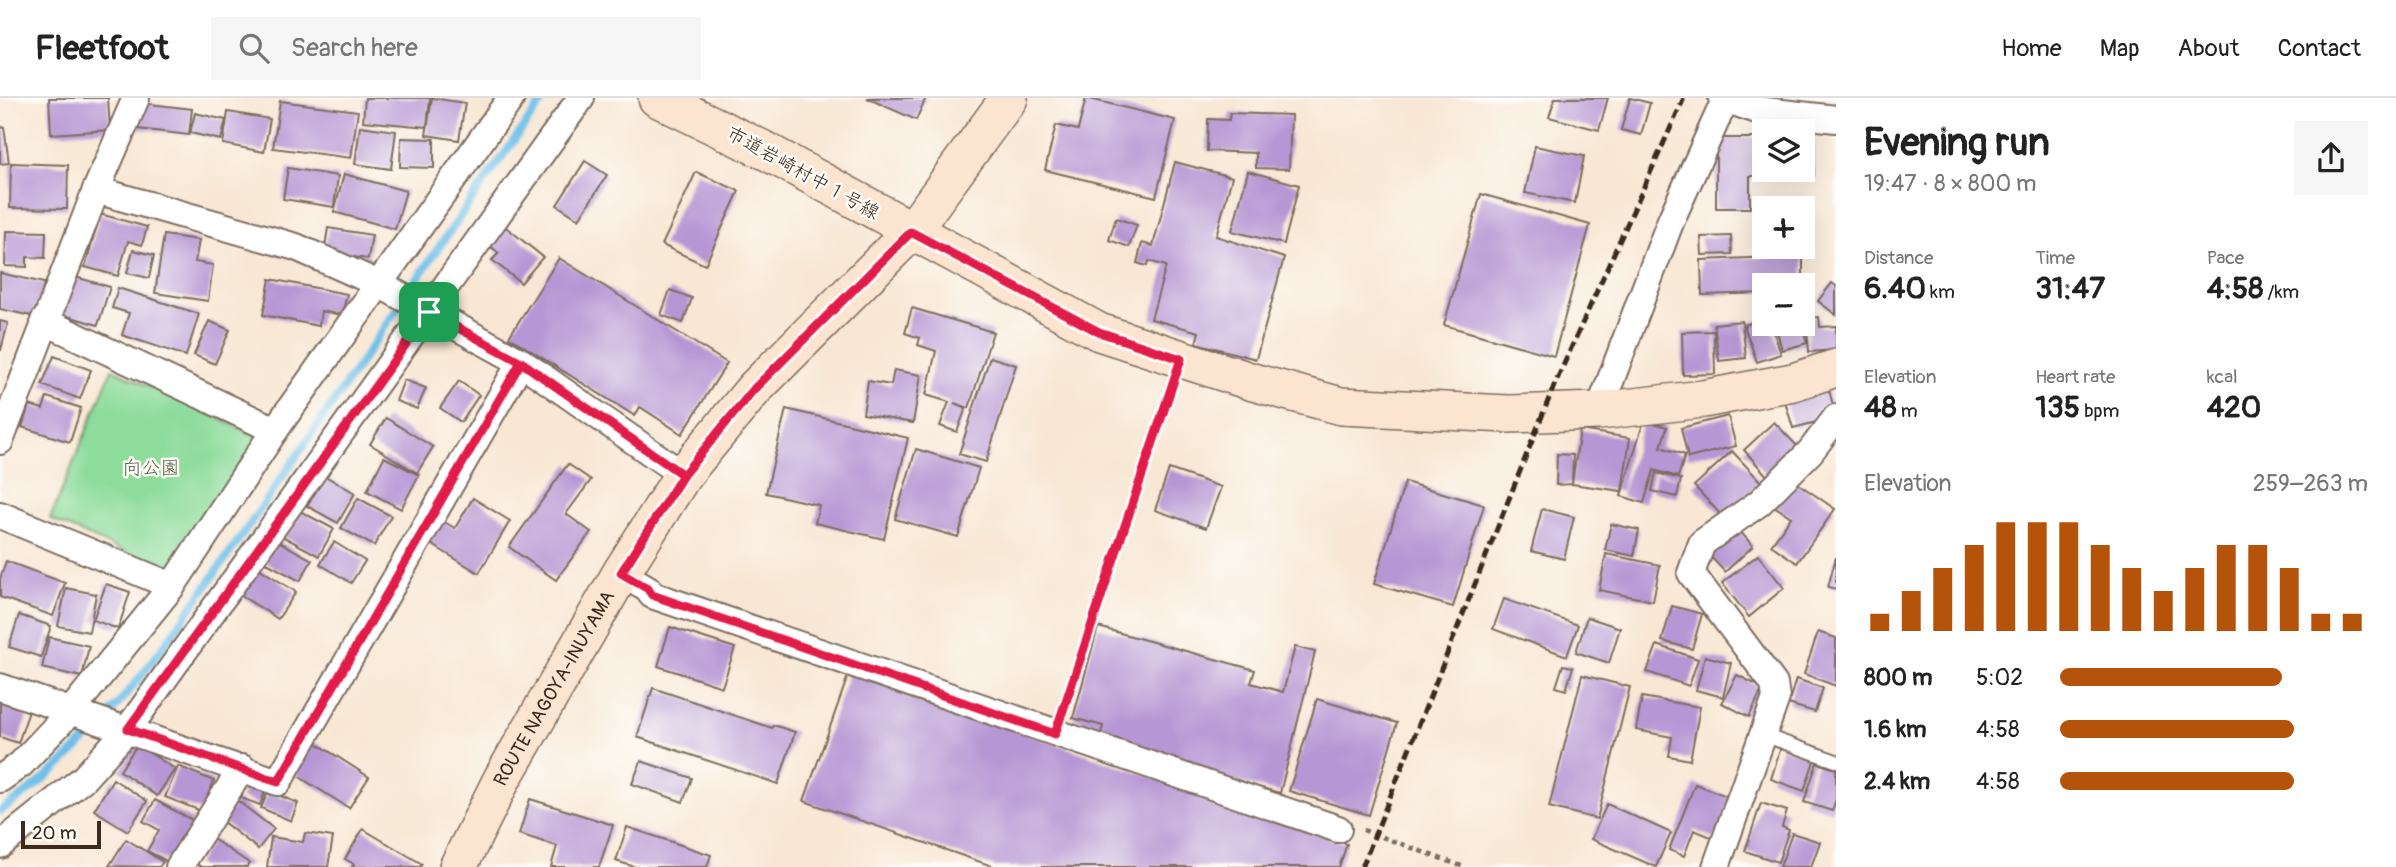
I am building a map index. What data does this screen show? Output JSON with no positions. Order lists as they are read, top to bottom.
{
  "streets": {
    "street": ["市道岩崎村中１号線", "ROUTE NAGOYA-INUYAMA"]
  },
  "crossings": [
    ["市道岩崎村中１号線", "ROUTE NAGOYA-INUYAMA"]
  ],
  "parks": ["向公園"],
  "scale_bar": "20 m",
  "page": {
    "header": "Fleetfoot",
    "search": "Search here",
    "nav": [
      "Home",
      "Map",
      "About",
      "Contact"
    ],
    "heading": ["Evening run", "19:47 · 8 × 800 m"],
    "map_buttons": ["+", "−"],
    "stats": [
      ["Distance", "6.40 km"],
      ["Time", "31:47"],
      ["Pace", "4:58 /km"],
      ["Elevation", "48 m"],
      ["Heart rate", "135 bpm"],
      ["kcal", "420"]
    ],
    "chart": ["Elevation", "259–263 m"],
    "list": [
      {
        "name": "800 m",
        "note": "5:02"
      },
      {
        "name": "1.6 km",
        "note": "4:58"
      },
      {
        "name": "2.4 km",
        "note": "4:58"
      }
    ],
    "scale": "20 m"
  }
}
